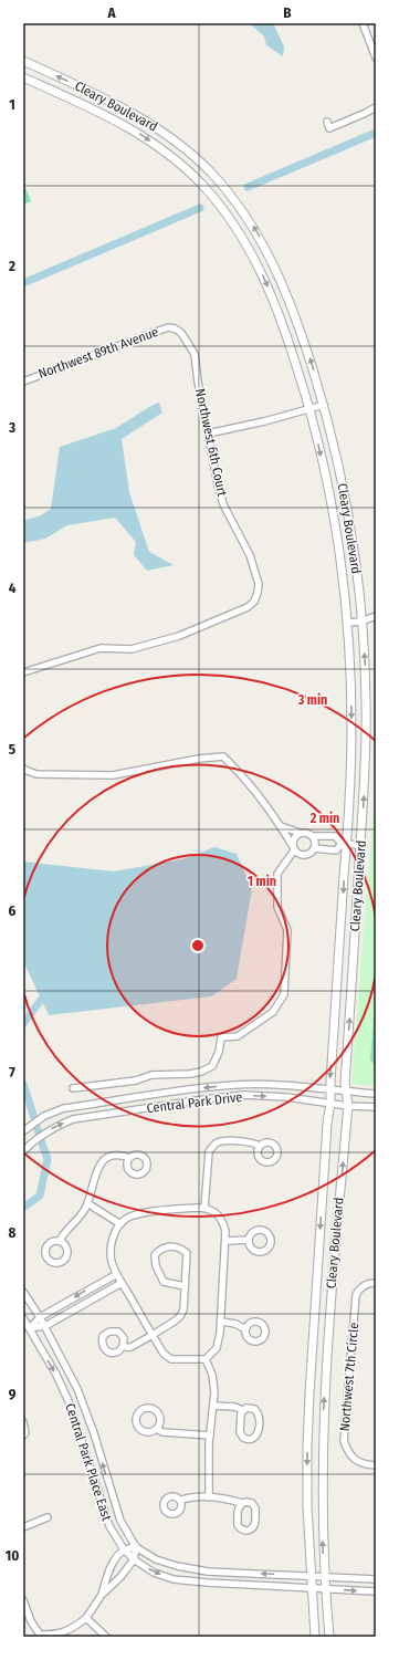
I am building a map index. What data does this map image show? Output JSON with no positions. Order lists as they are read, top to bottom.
{
  "streets": {
    "street": [
      "Cleary Boulevard",
      "Northwest 89th Avenue",
      "Northwest 6th Court",
      "Central Park Drive",
      "Northwest 7th Circle",
      "Central Park Place East"
    ]
  },
  "crossings": [
    ["Cleary Boulevard", "Central Park Drive"],
    ["Cleary Boulevard", "Central Park Place East"],
    ["Northwest 89th Avenue", "Northwest 6th Court"]
  ],
  "grid": {
    "columns": ["A", "B"],
    "rows": [
      "1",
      "2",
      "3",
      "4",
      "5",
      "6",
      "7",
      "8",
      "9",
      "10"
    ]
  },
  "rings": ["3 min", "2 min", "1 min"]
}
